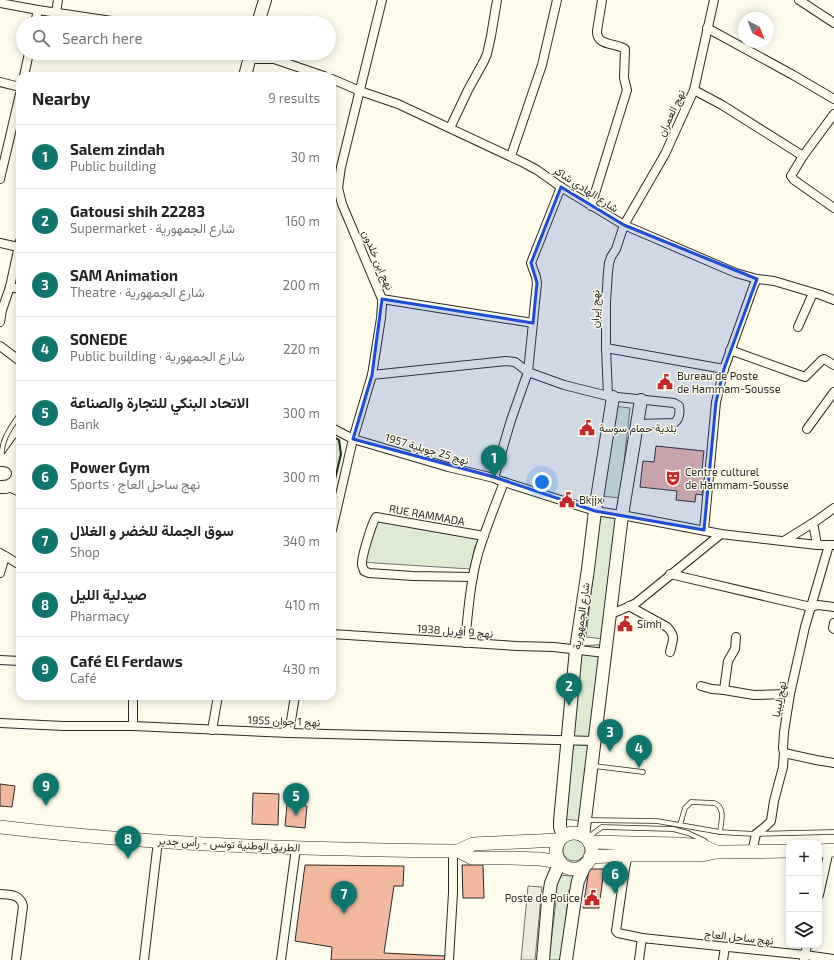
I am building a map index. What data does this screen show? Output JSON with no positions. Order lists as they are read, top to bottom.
{
  "streets": {
    "main road": ["الطريق الوطنية تونس - رأس جدير"],
    "street": [
      "نهج العمران",
      "شارع الهادي شاكر",
      "نهج ابن خلدون",
      "نهج إيران",
      "نهج 25 جويلية 1957",
      "RUE RAMMADA",
      "شارع الجمهورية",
      "نهج 9 أفريل 1938",
      "نهج ليبيا",
      "نهج 1 جوان 1955",
      "نهج ساحل العاج"
    ]
  },
  "crossings": [
    ["نهج العمران", "شارع الهادي شاكر"],
    ["نهج العمران", "نهج إيران"],
    ["شارع الهادي شاكر", "نهج ابن خلدون"],
    ["شارع الهادي شاكر", "نهج إيران"],
    ["نهج ابن خلدون", "نهج 25 جويلية 1957"],
    ["نهج إيران", "شارع الجمهورية"],
    ["نهج 25 جويلية 1957", "شارع الجمهورية"],
    ["نهج 25 جويلية 1957", "نهج ليبيا"],
    ["شارع الجمهورية", "نهج 9 أفريل 1938"],
    ["شارع الجمهورية", "نهج 1 جوان 1955"],
    ["شارع الجمهورية", "الطريق الوطنية تونس - رأس جدير"]
  ],
  "places": {
    "public building": [
      "Bureau de Poste de Hammam-Sousse",
      "بلدية حمام سوسة",
      "Bkjjx",
      "Simh",
      "Poste de Police"
    ],
    "theatre": ["Centre culturel de Hammam-Sousse"]
  },
  "north": "bottom right",
  "page": {
    "search": "Search here",
    "heading": ["Nearby", "9 results"],
    "list": [
      {
        "mark": "1",
        "name": "Salem zindah",
        "note": "Public building",
        "value": "30 m"
      },
      {
        "mark": "2",
        "name": "Gatousi shih 22283",
        "note": "Supermarket · شارع الجمهورية",
        "value": "160 m"
      },
      {
        "mark": "3",
        "name": "SAM Animation",
        "note": "Theatre · شارع الجمهورية",
        "value": "200 m"
      },
      {
        "mark": "4",
        "name": "SONEDE",
        "note": "Public building · شارع الجمهورية",
        "value": "220 m"
      },
      {
        "mark": "5",
        "name": "الاتحاد البنكي للتجارة والصناعة",
        "note": "Bank",
        "value": "300 m"
      },
      {
        "mark": "6",
        "name": "Power Gym",
        "note": "Sports · نهج ساحل العاج",
        "value": "300 m"
      },
      {
        "mark": "7",
        "name": "سوق الجملة للخضر و الغلال",
        "note": "Shop",
        "value": "340 m"
      },
      {
        "mark": "8",
        "name": "صيدلية الليل",
        "note": "Pharmacy",
        "value": "410 m"
      },
      {
        "mark": "9",
        "name": "Café El Ferdaws",
        "note": "Café",
        "value": "430 m"
      }
    ],
    "pins": [
      "1",
      "2",
      "3",
      "4",
      "9",
      "5",
      "8",
      "6",
      "7"
    ],
    "map_buttons": ["+", "−"]
  }
}
